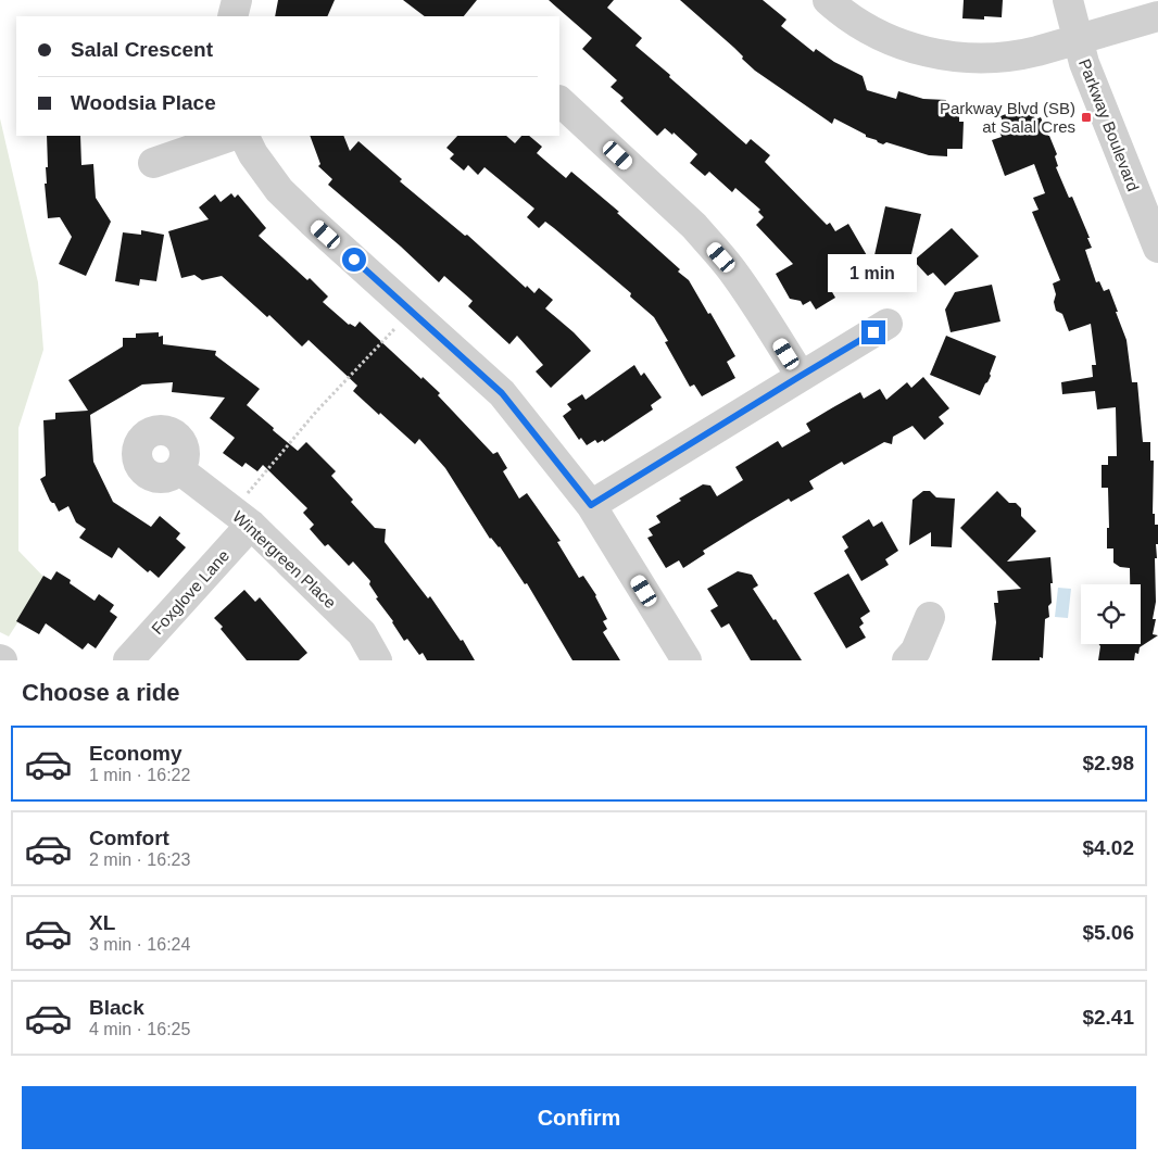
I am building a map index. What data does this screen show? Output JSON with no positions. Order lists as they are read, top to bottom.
{
  "streets": {
    "street": ["Parkway Boulevard", "Wintergreen Place", "Foxglove Lane"]
  },
  "crossings": [
    ["Wintergreen Place", "Foxglove Lane"]
  ],
  "places": {
    "transit": ["Parkway Blvd (SB) at Salal Cres"]
  },
  "page": {
    "banner": ["Salal Crescent", "Woodsia Place"],
    "bubble": "1 min",
    "heading": "Choose a ride",
    "list": [
      {
        "name": "Economy",
        "note": "1 min · 16:22",
        "value": "$2.98"
      },
      {
        "name": "Comfort",
        "note": "2 min · 16:23",
        "value": "$4.02"
      },
      {
        "name": "XL",
        "note": "3 min · 16:24",
        "value": "$5.06"
      },
      {
        "name": "Black",
        "note": "4 min · 16:25",
        "value": "$2.41"
      }
    ],
    "buttons": "Confirm"
  }
}
